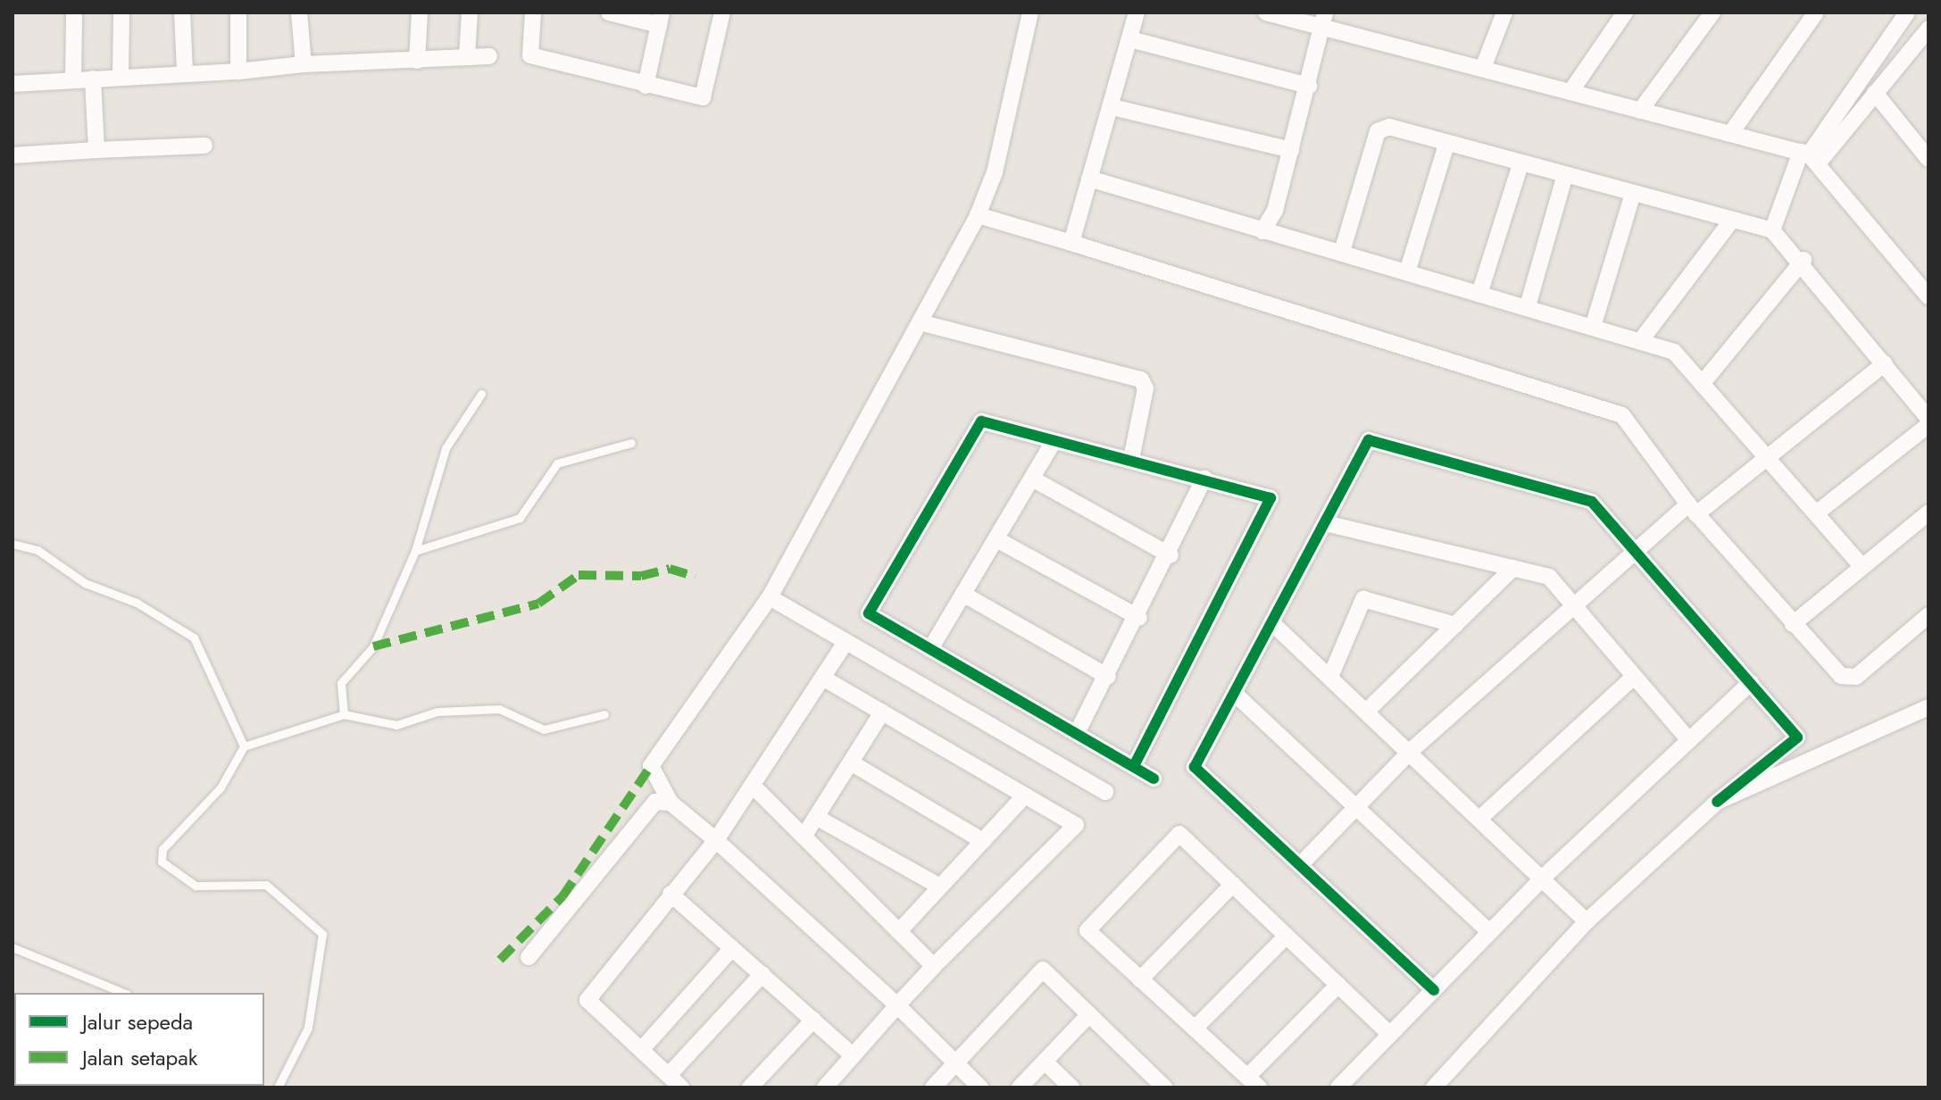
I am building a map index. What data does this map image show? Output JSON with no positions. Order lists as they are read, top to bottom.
{
  "legend": ["Jalur sepeda", "Jalan setapak"]
}
